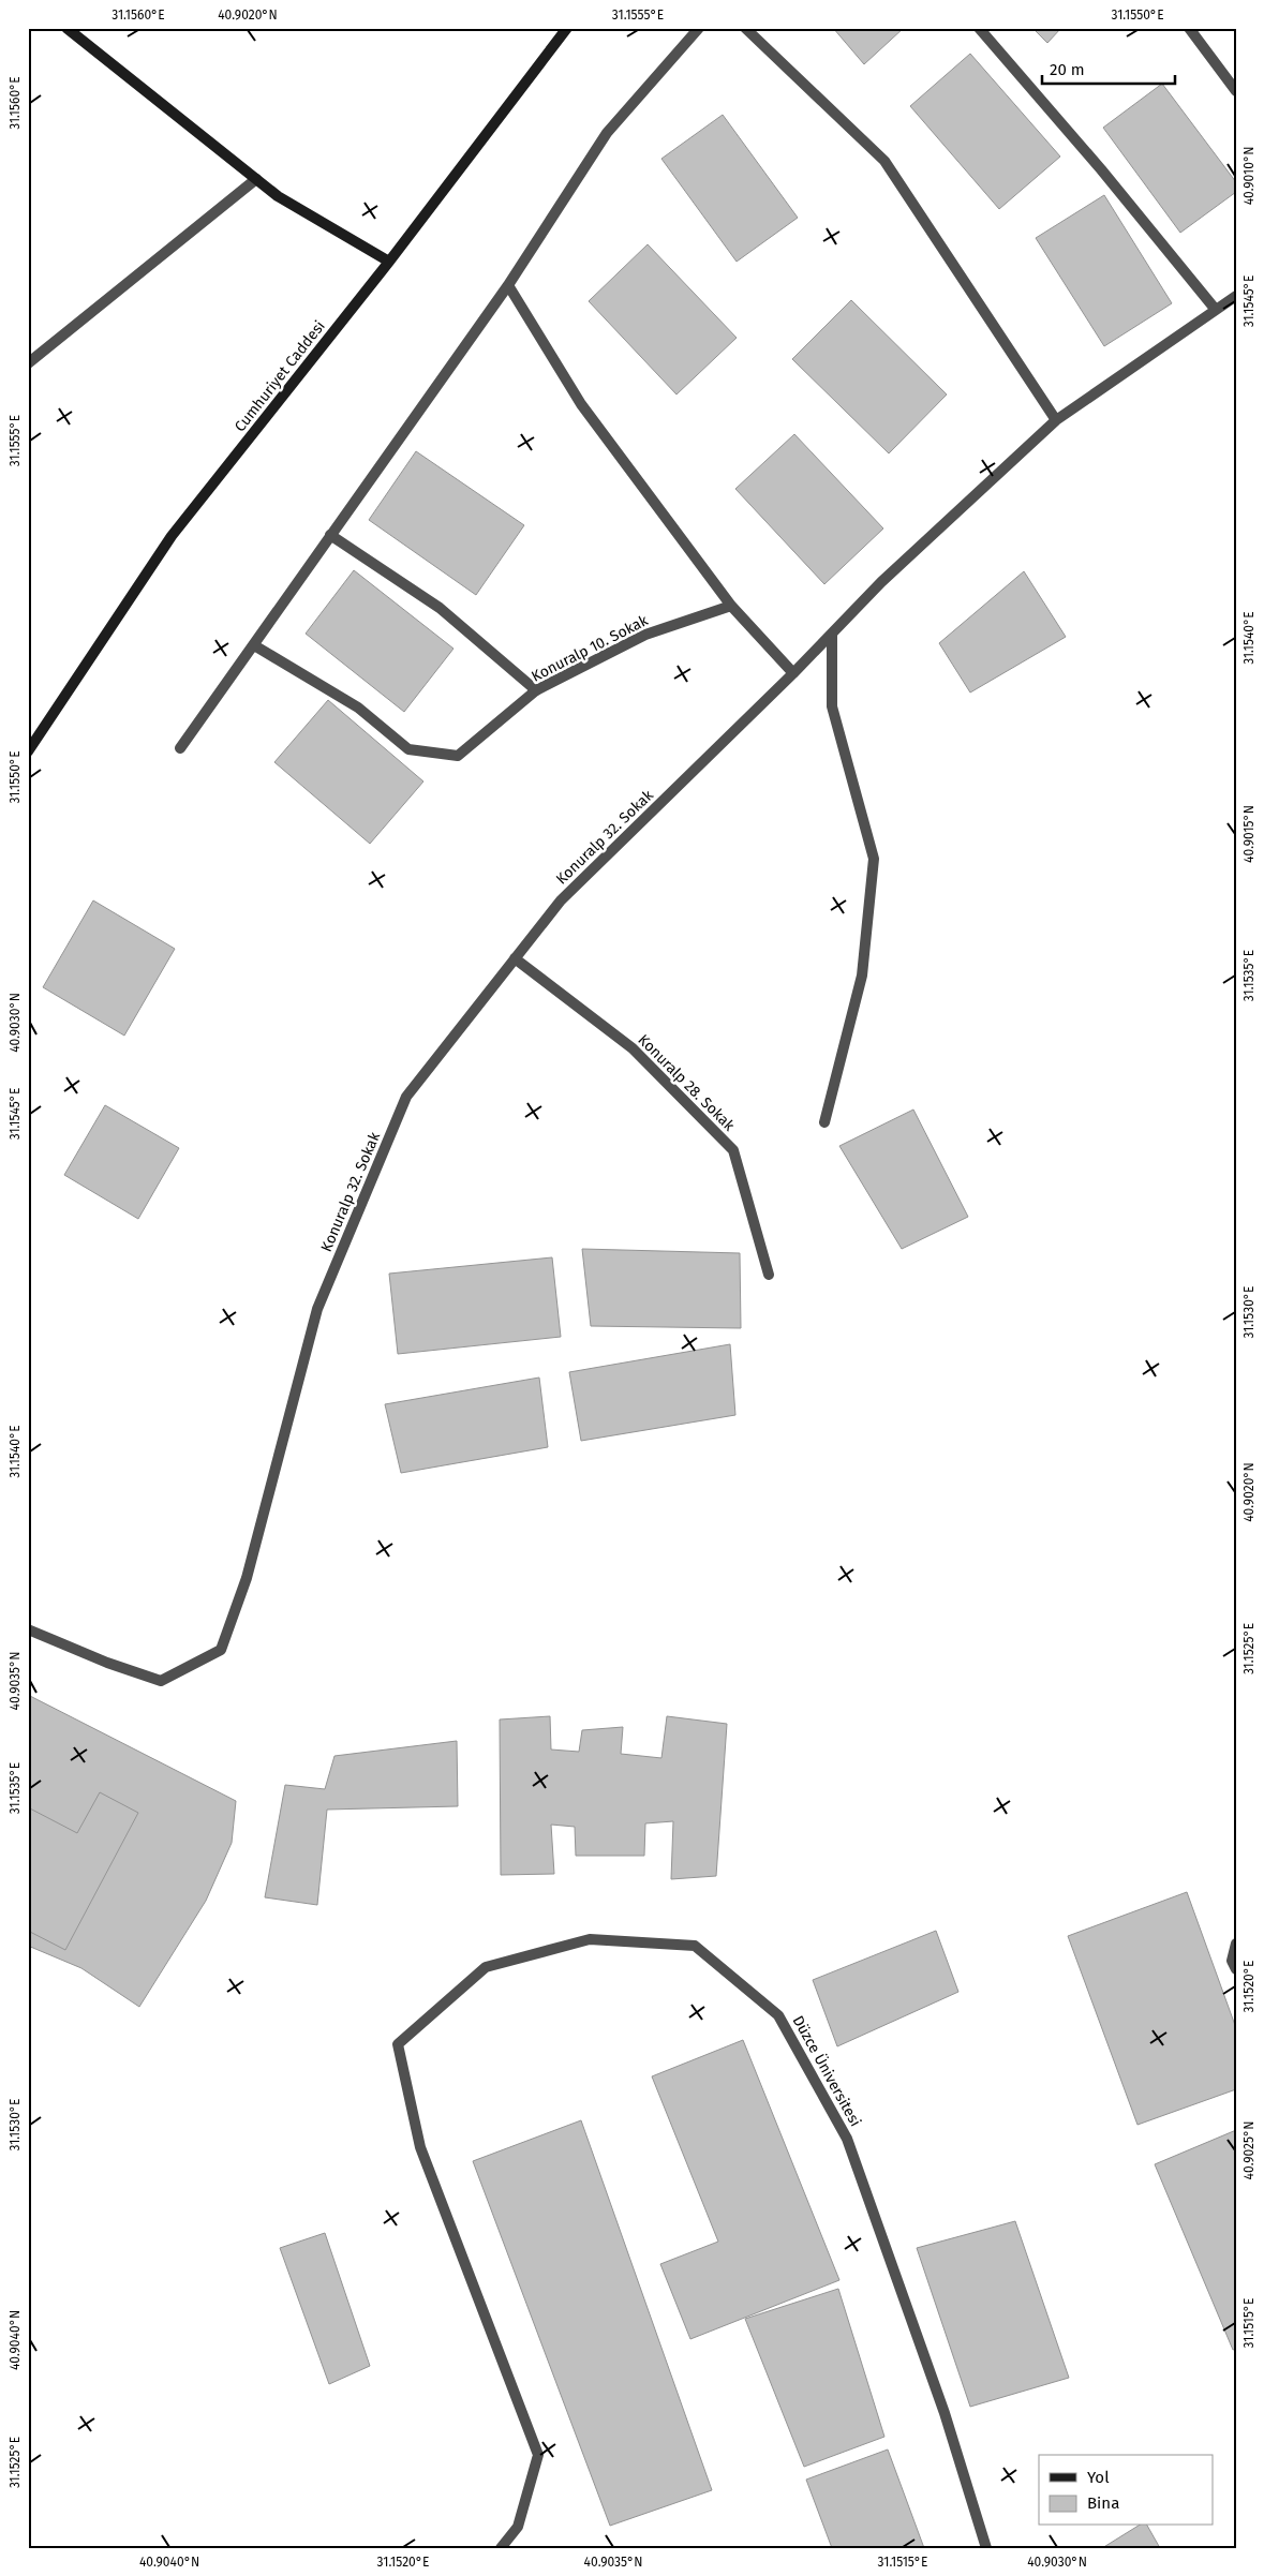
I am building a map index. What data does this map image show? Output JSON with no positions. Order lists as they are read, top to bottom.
{
  "streets": {
    "street": [
      "Cumhuriyet Caddesi",
      "Konuralp 10. Sokak",
      "Konuralp 32. Sokak",
      "Konuralp 28. Sokak",
      "Düzce Üniversitesi"
    ]
  },
  "crossings": [
    ["Konuralp 32. Sokak", "Konuralp 28. Sokak"]
  ],
  "legend": ["Yol", "Bina"],
  "scale_bar": "20 m",
  "coordinates": [
    "31.1560°E",
    "40.9020°N",
    "31.1555°E",
    "31.1550°E",
    "40.9010°N",
    "31.1545°E",
    "31.1540°E",
    "40.9015°N",
    "31.1535°E",
    "40.9030°N",
    "31.1530°E",
    "31.1525°E",
    "40.9035°N",
    "31.1520°E",
    "40.9025°N",
    "31.1515°E",
    "40.9040°N"
  ]
}
